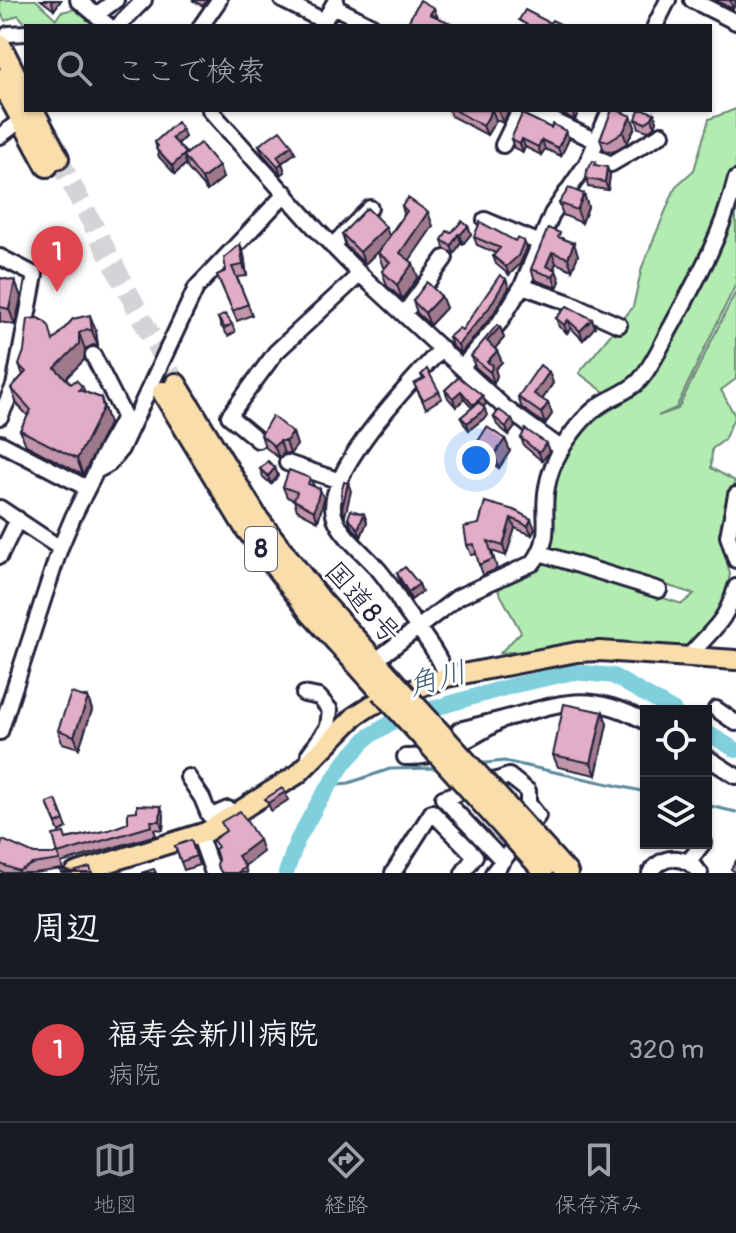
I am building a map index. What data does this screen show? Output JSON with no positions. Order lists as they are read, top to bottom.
{
  "streets": {
    "highway": ["8", "国道8号"]
  },
  "water": ["角川"],
  "page": {
    "search": "ここで検索",
    "pins": "1",
    "heading": "周辺",
    "list": [
      {
        "mark": "1",
        "name": "福寿会新川病院",
        "note": "病院",
        "value": "320 m"
      }
    ],
    "nav": ["地図", "経路", "保存済み"]
  }
}
